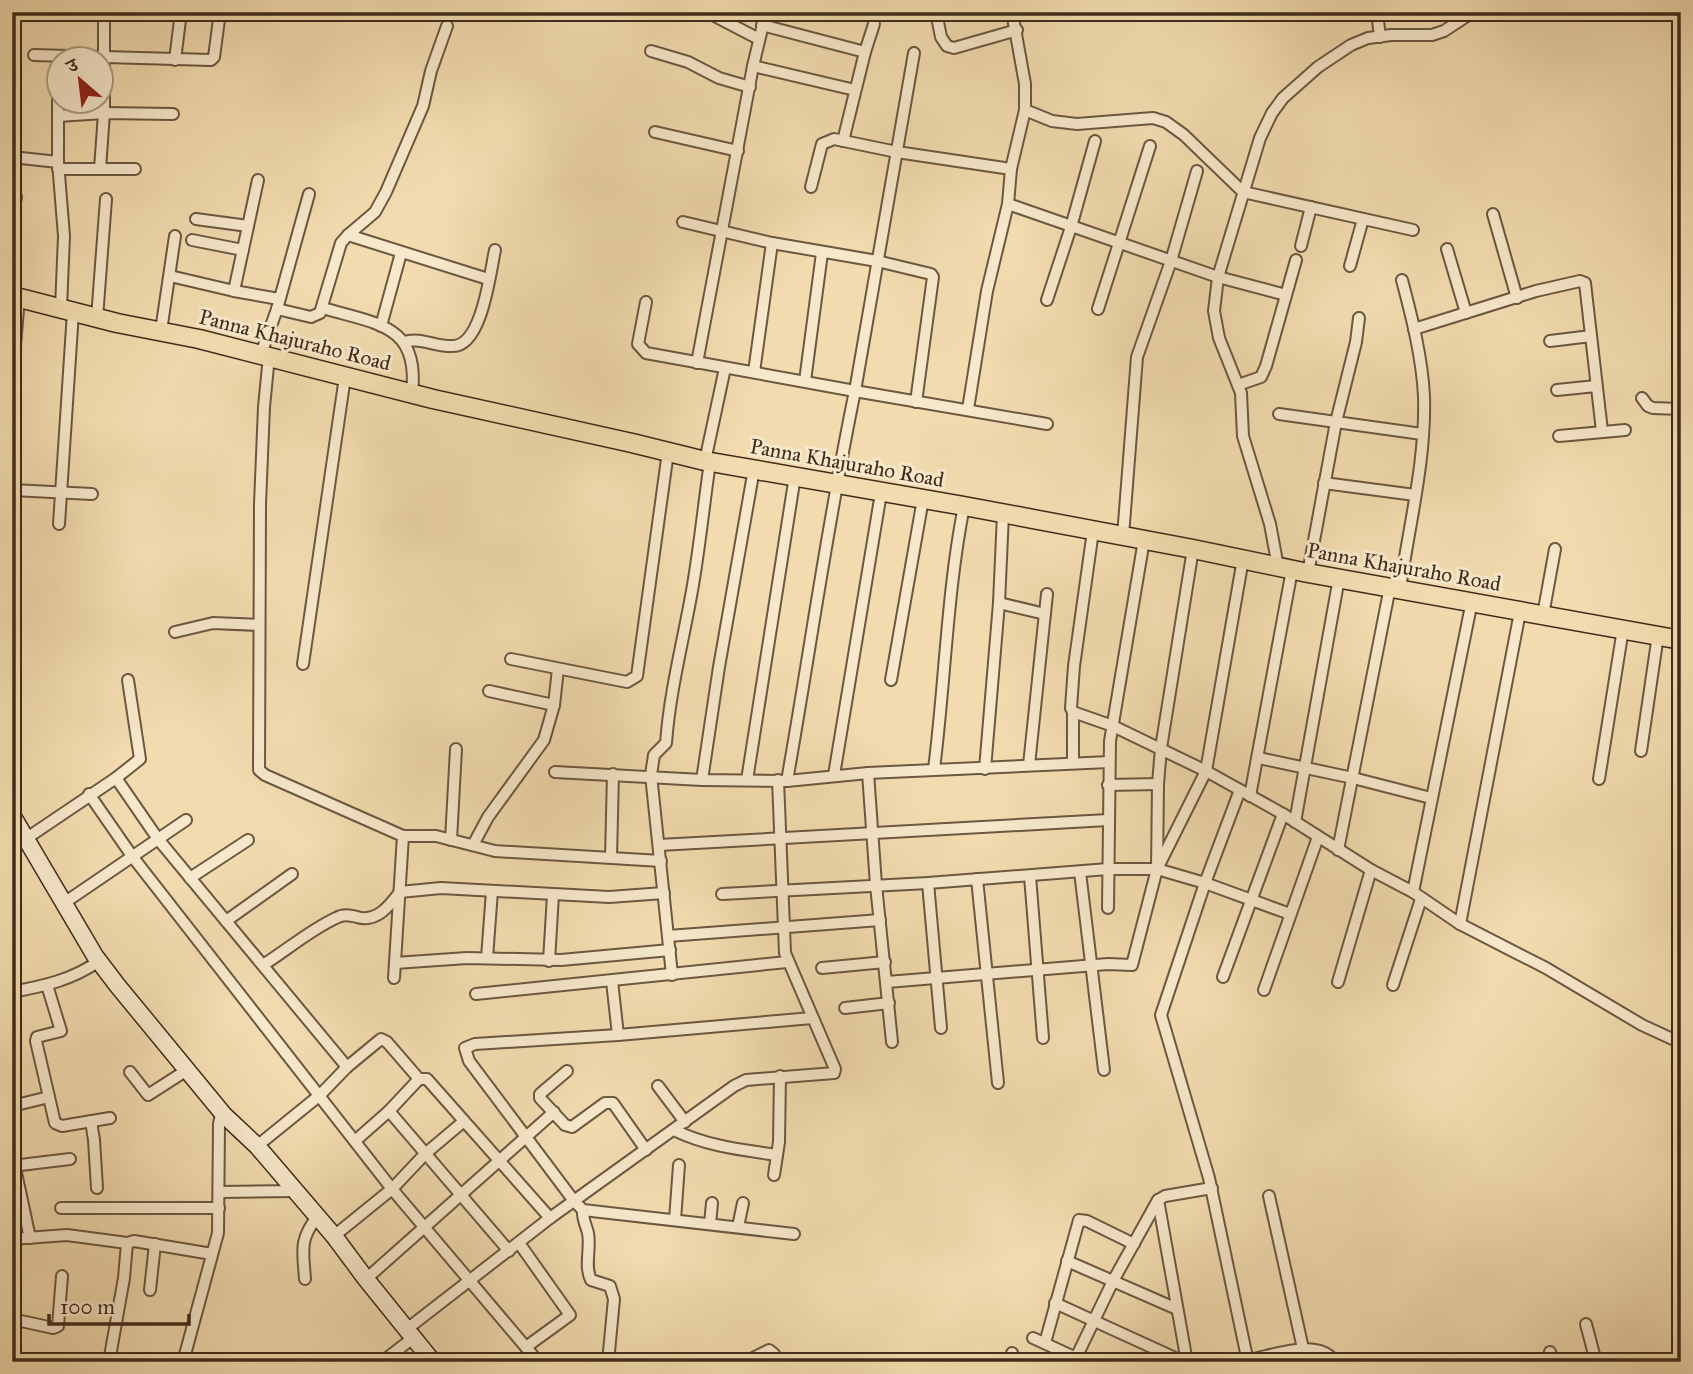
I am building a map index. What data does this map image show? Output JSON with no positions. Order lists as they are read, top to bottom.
{
  "streets": {
    "main road": ["Panna Khajuraho Road"]
  },
  "scale_bar": "100 m",
  "north": "top left"
}
